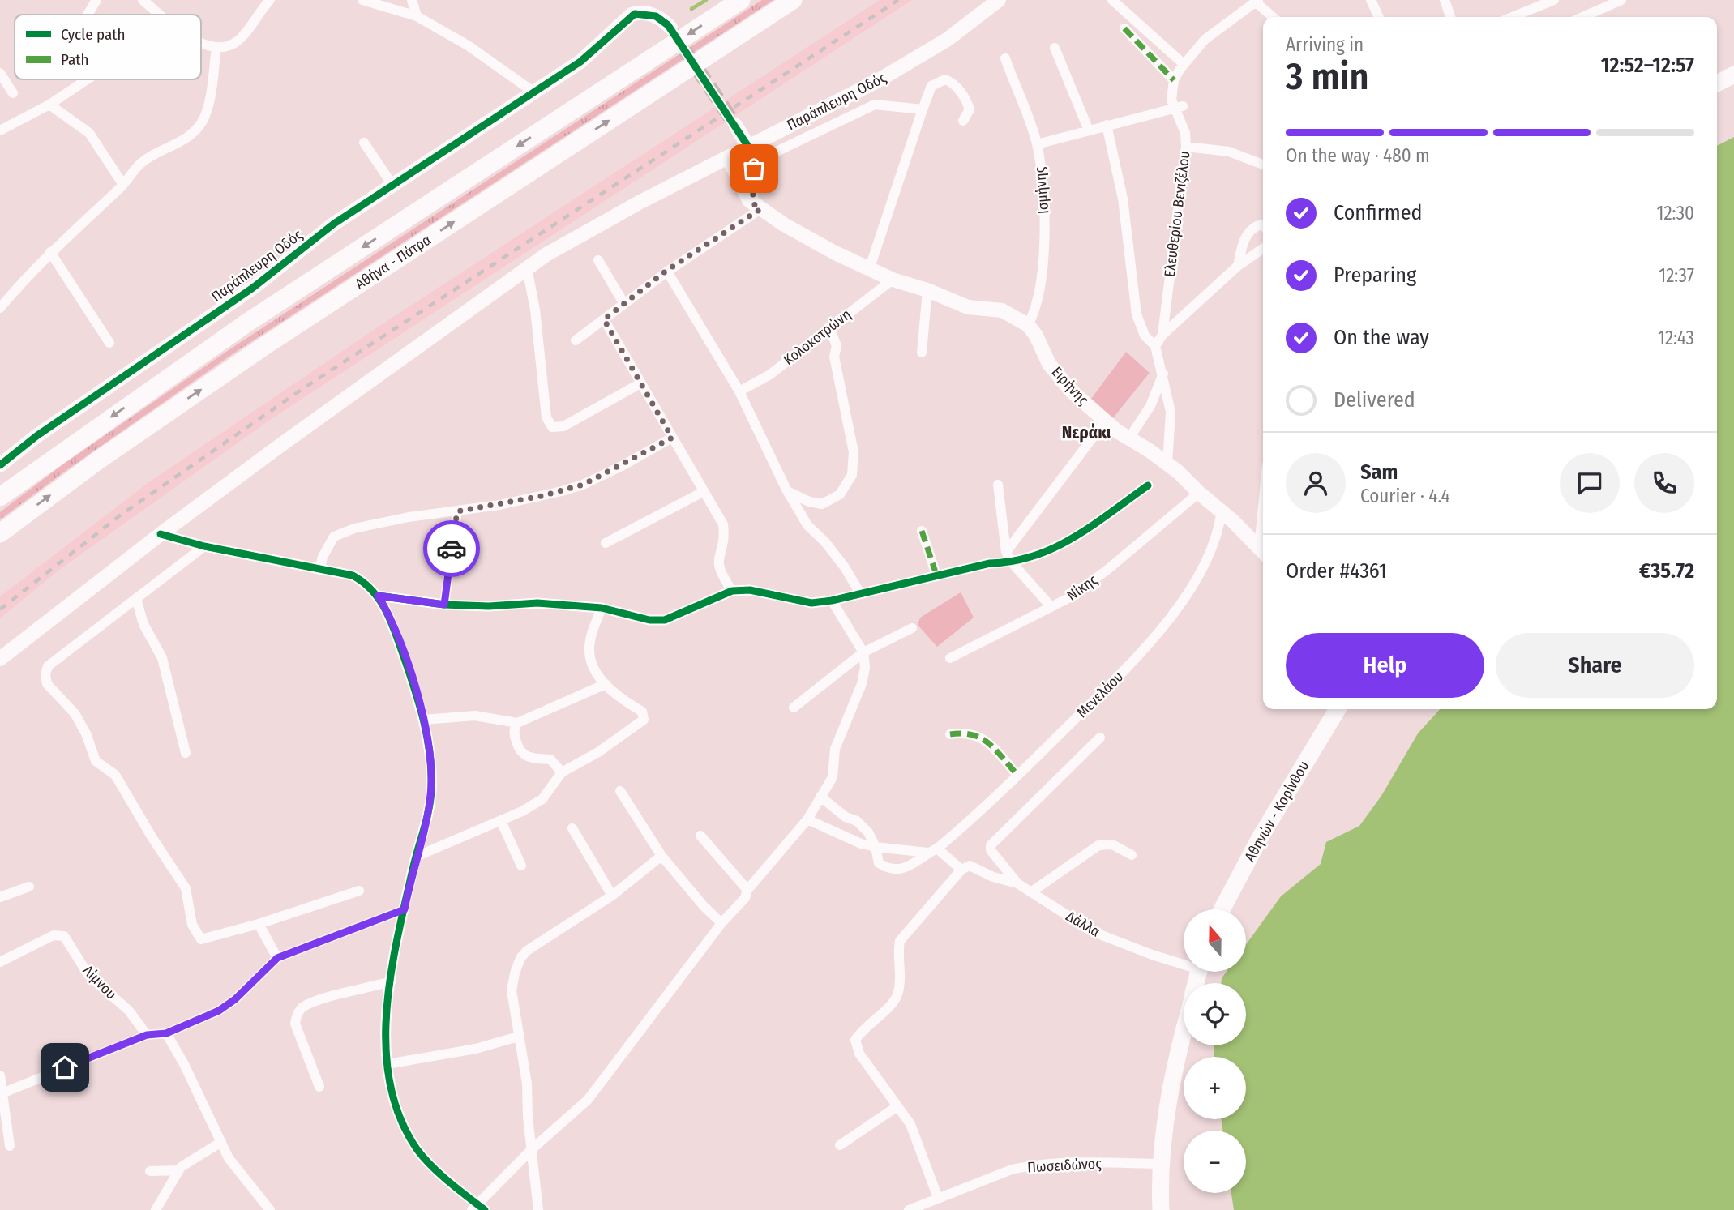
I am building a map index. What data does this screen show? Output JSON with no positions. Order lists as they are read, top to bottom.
{
  "streets": {
    "highway": ["Αθήνα - Πάτρα"],
    "main road": ["Αθηνών - Κορίνθου"],
    "street": [
      "Παράπλευρη Οδός",
      "Ισμήνης",
      "Ελευθερίου Βενιζέλου",
      "Κολοκοτρώνη",
      "Ειρήνης",
      "Νίκης",
      "Μενελάου",
      "Δάλλα",
      "Λίμνου",
      "Πωσειδώνος"
    ]
  },
  "crossings": [
    ["Ισμήνης", "Ειρήνης"],
    ["Ειρήνης", "Νίκης"],
    ["Ειρήνης", "Μενελάου"]
  ],
  "districts": ["Νεράκι"],
  "legend": ["Cycle path", "Path"],
  "north": "top",
  "page": {
    "heading": ["3 min", "Arriving in", "12:52–12:57"],
    "panel": [
      "Sam",
      "Courier · 4.4",
      "Order #4361",
      "€35.72"
    ],
    "bar": "On the way · 480 m",
    "list": [
      ["Confirmed", "12:30"],
      ["Preparing", "12:37"],
      ["On the way", "12:43"],
      "Delivered"
    ],
    "buttons": ["Help", "Share"],
    "map_buttons": ["+", "−"]
  }
}
